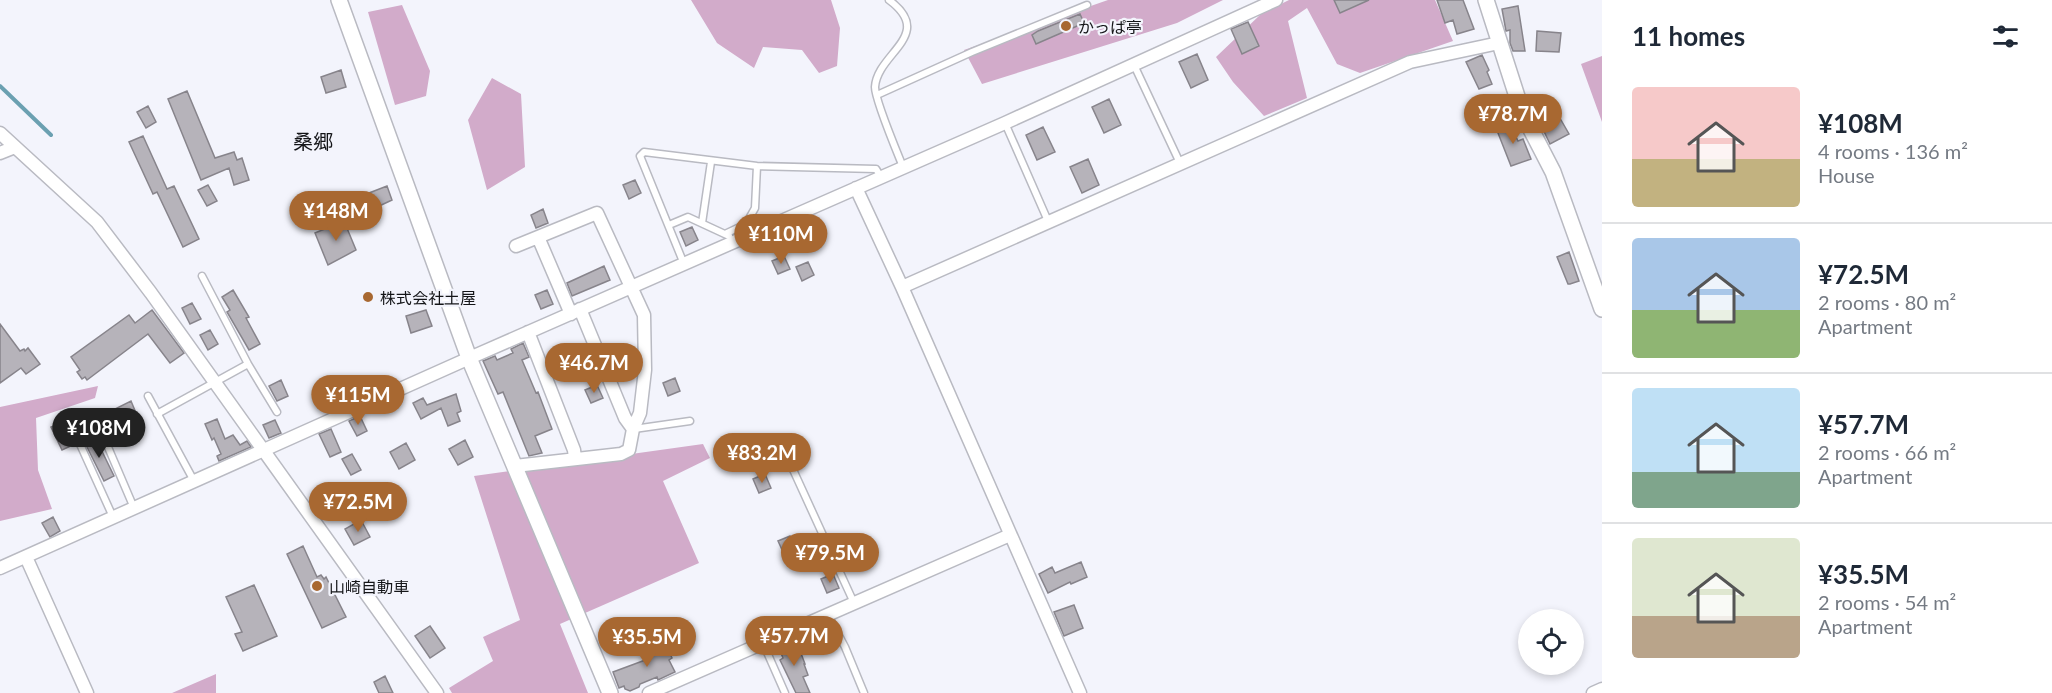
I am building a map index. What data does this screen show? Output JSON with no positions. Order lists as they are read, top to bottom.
{
  "districts": ["桑郷"],
  "places": ["かっぱ亭", "株式会社土屋", "山崎自動車"],
  "page": {
    "heading": "11 homes",
    "list": [
      {
        "name": "¥108M",
        "note": "4 rooms · 136 m² · House"
      },
      {
        "name": "¥72.5M",
        "note": "2 rooms · 80 m² · Apartment"
      },
      {
        "name": "¥57.7M",
        "note": "2 rooms · 66 m² · Apartment"
      },
      {
        "name": "¥35.5M",
        "note": "2 rooms · 54 m² · Apartment"
      }
    ],
    "price": [
      "¥78.7M",
      "¥148M",
      "¥110M",
      "¥46.7M",
      "¥115M",
      "¥108M",
      "¥83.2M",
      "¥72.5M",
      "¥79.5M",
      "¥57.7M",
      "¥35.5M"
    ]
  }
}
